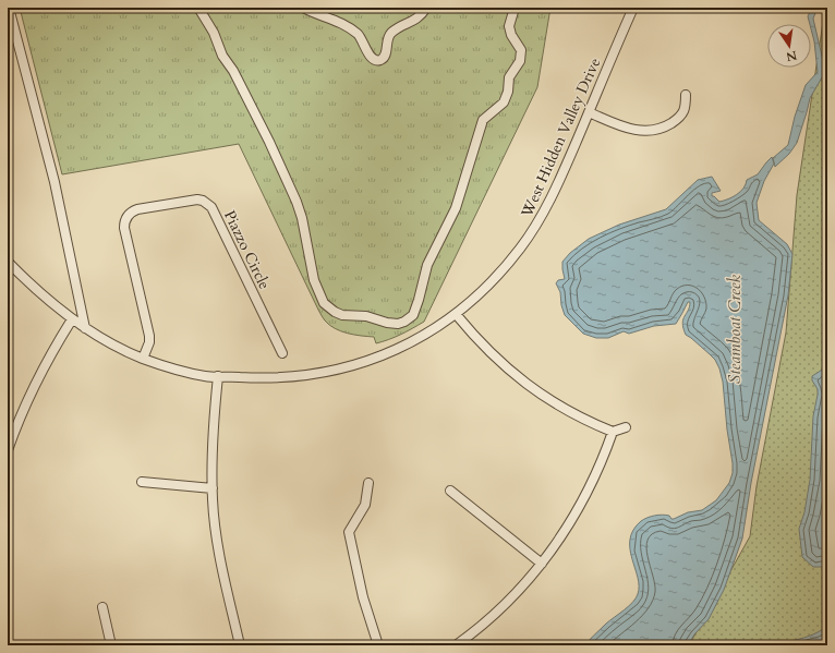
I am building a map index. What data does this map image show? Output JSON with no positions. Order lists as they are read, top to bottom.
{
  "streets": {
    "street": ["West Hidden Valley Drive", "Piazzo Circle"]
  },
  "crossings": [
    ["West Hidden Valley Drive", "Piazzo Circle"]
  ],
  "water": ["Steamboat Creek"],
  "north": "bottom"
}
